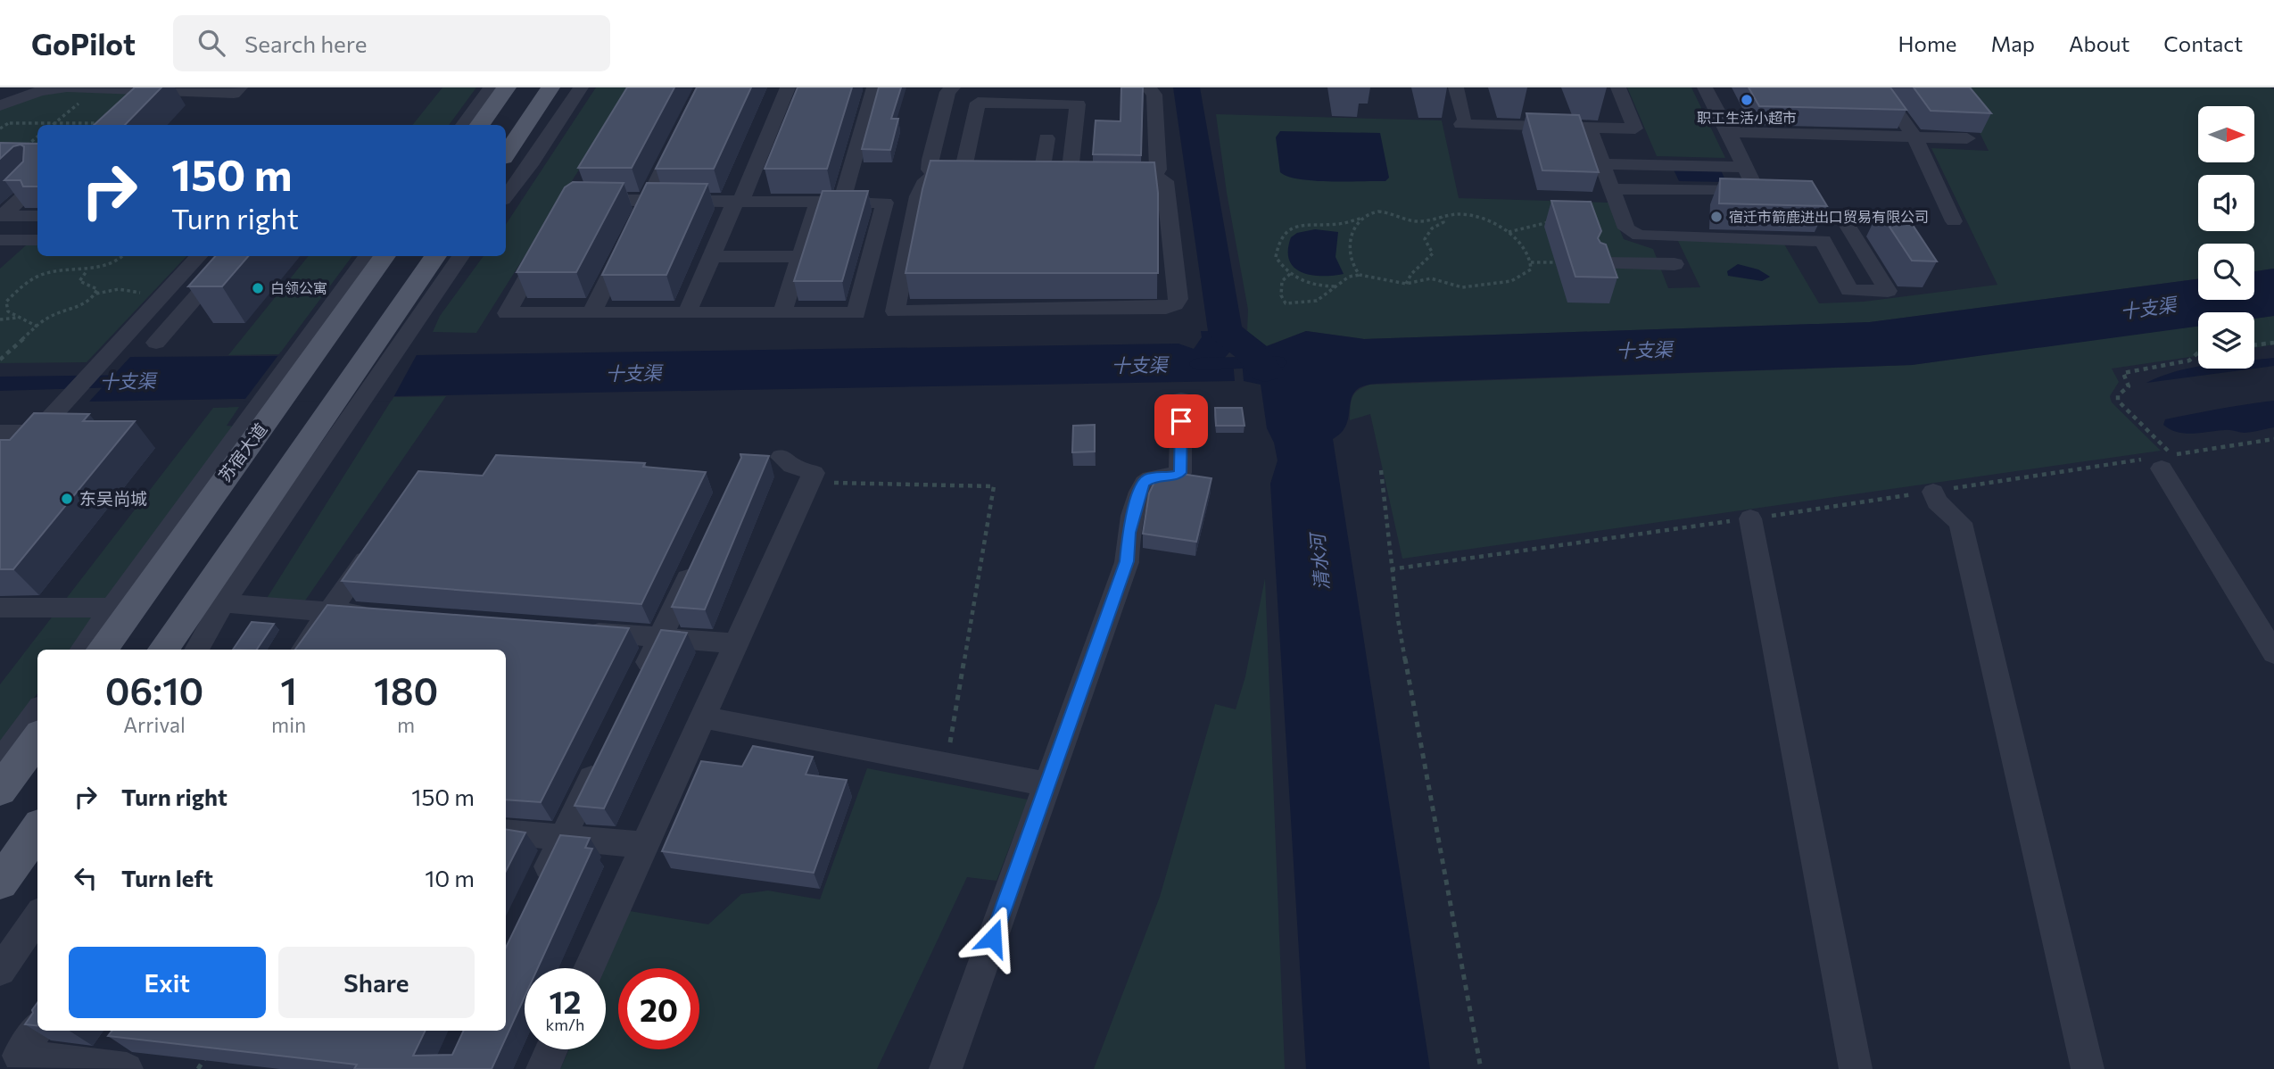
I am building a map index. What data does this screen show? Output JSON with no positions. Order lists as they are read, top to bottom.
{
  "streets": {
    "main road": ["苏宿大道"]
  },
  "water": ["十支渠", "清水河"],
  "places": [
    "职工生活小超市",
    "宿迁市箭鹿进出口贸易有限公司",
    "白领公寓",
    "东吴尚城"
  ],
  "north": "right",
  "page": {
    "header": "GoPilot",
    "search": "Search here",
    "nav": [
      "Home",
      "Map",
      "About",
      "Contact"
    ],
    "turn": ["150 m", "Turn right"],
    "eta": [
      "06:10",
      "Arrival",
      "1",
      "min",
      "180",
      "m"
    ],
    "list": [
      {
        "name": "Turn right",
        "value": "150 m"
      },
      {
        "name": "Turn left",
        "value": "10 m"
      }
    ],
    "buttons": ["Exit", "Share"],
    "speed": "12 km/h",
    "limit": "20"
  }
}
